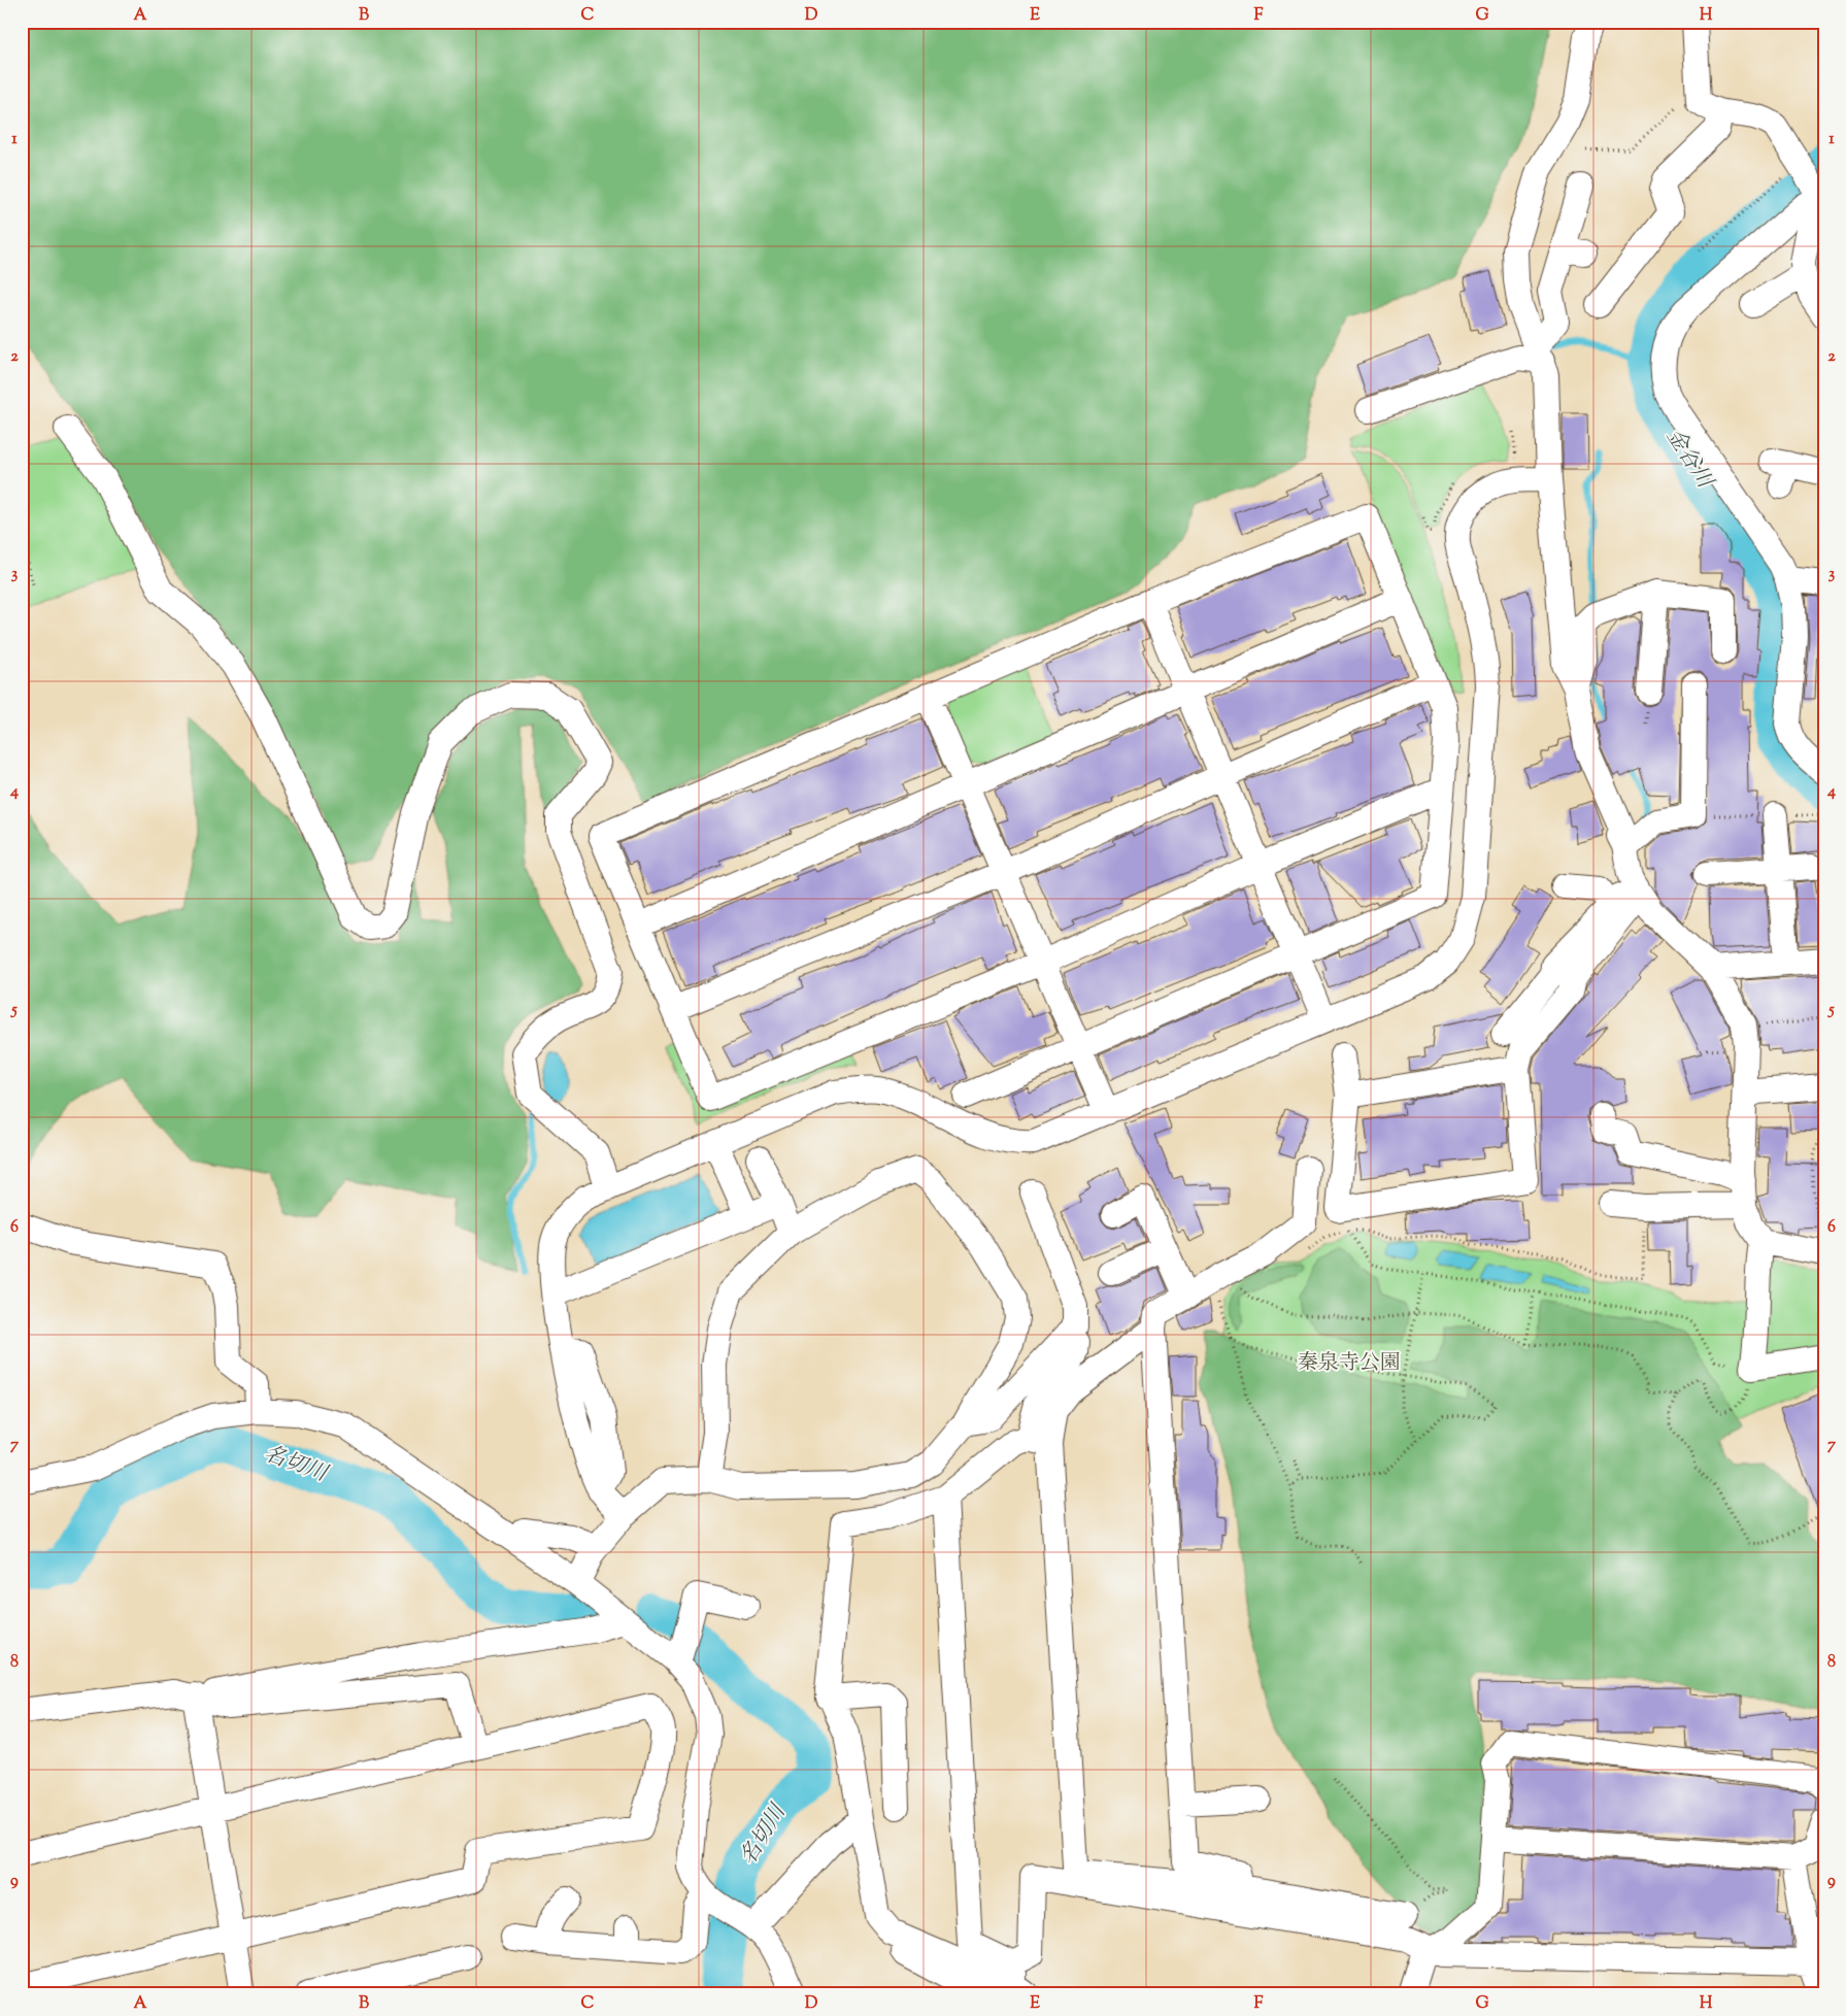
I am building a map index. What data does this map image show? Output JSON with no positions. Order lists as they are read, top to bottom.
{
  "water": ["金谷川", "名切川"],
  "parks": ["秦泉寺公園"],
  "grid": {
    "columns": [
      "A",
      "B",
      "C",
      "D",
      "E",
      "F",
      "G",
      "H"
    ],
    "rows": [
      "1",
      "2",
      "3",
      "4",
      "5",
      "6",
      "7",
      "8",
      "9"
    ]
  }
}
